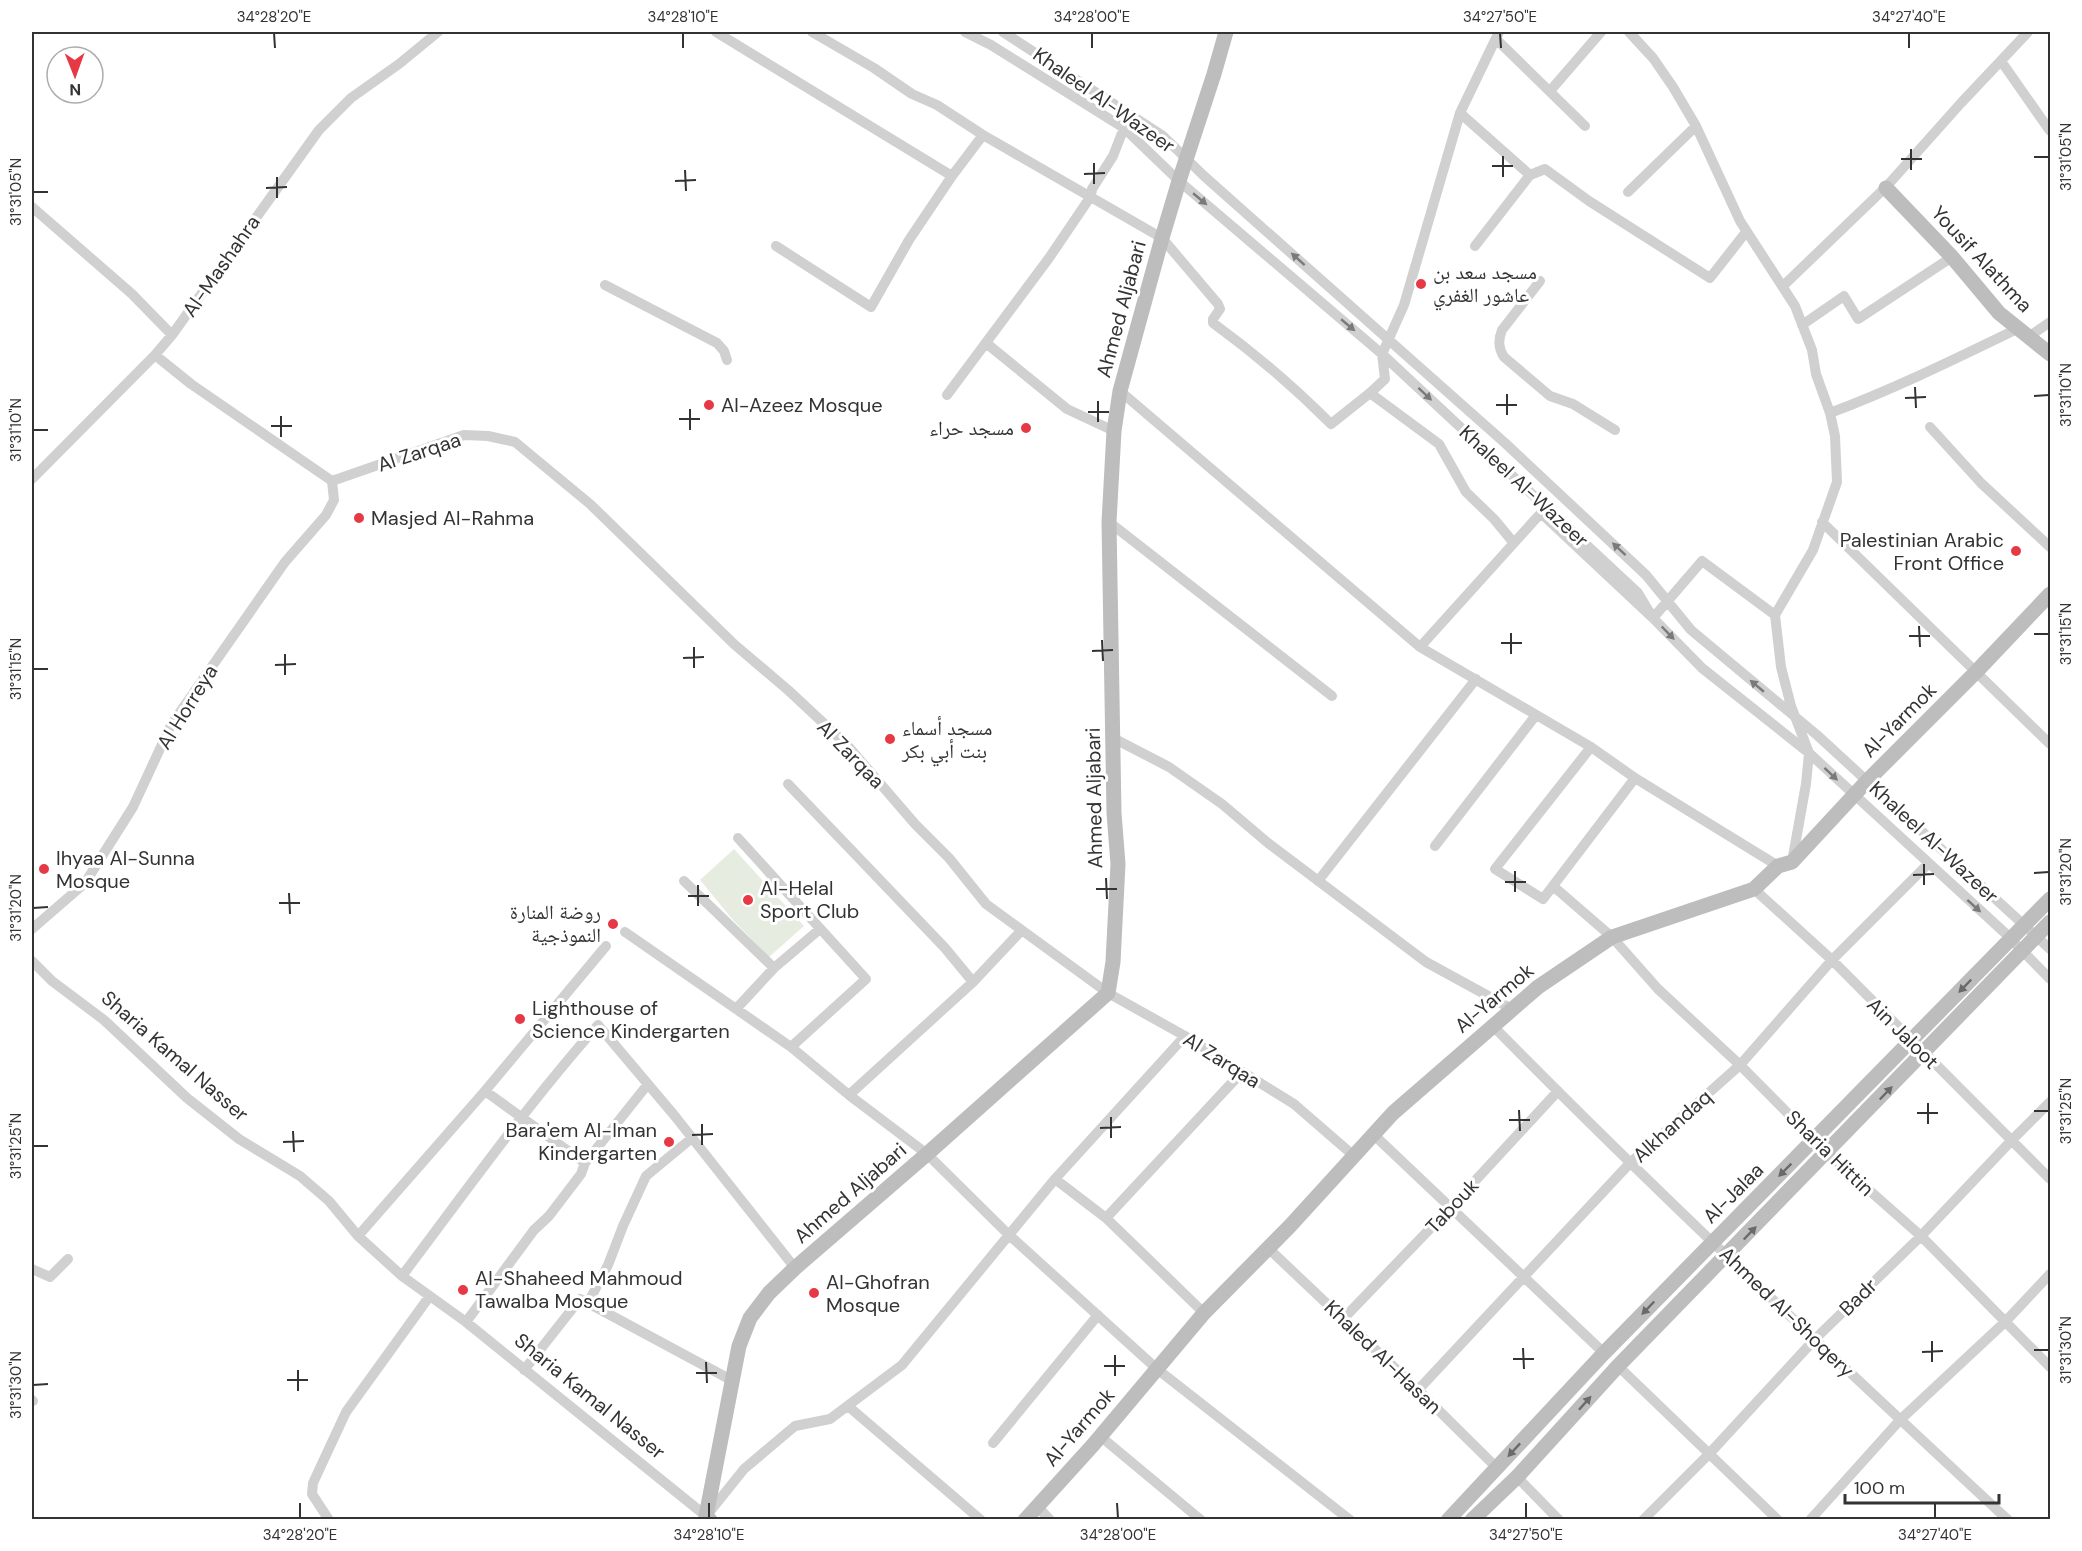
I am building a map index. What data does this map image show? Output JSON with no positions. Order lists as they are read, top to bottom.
{
  "streets": {
    "street": [
      "Khaleel Al-Wazeer",
      "Yousif Alathma",
      "Al-Mashahra",
      "Ahmed Aljabari",
      "Al Zarqaa",
      "Al Horreya",
      "Al-Yarmok",
      "Ain Jaloot",
      "Sharia Kamal Nasser",
      "Alkhandaq",
      "Sharia Hittin",
      "Al-Jalaa",
      "Tabouk",
      "Badr",
      "Ahmed Al-Shoqery",
      "Khaled Al-Hasan"
    ]
  },
  "crossings": [
    ["Khaleel Al-Wazeer", "Ahmed Aljabari"],
    ["Khaleel Al-Wazeer", "Al-Yarmok"],
    ["Khaleel Al-Wazeer", "Alkhandaq"],
    ["Khaleel Al-Wazeer", "Al-Jalaa"],
    ["Ahmed Aljabari", "Al Zarqaa"],
    ["Ahmed Aljabari", "Sharia Kamal Nasser"],
    ["Al Zarqaa", "Al Horreya"],
    ["Al Zarqaa", "Al-Yarmok"],
    ["Al-Yarmok", "Ain Jaloot"],
    ["Al-Yarmok", "Sharia Hittin"],
    ["Al-Yarmok", "Ahmed Al-Shoqery"],
    ["Al-Yarmok", "Khaled Al-Hasan"],
    ["Ain Jaloot", "Alkhandaq"],
    ["Ain Jaloot", "Al-Jalaa"],
    ["Ain Jaloot", "Badr"],
    ["Alkhandaq", "Sharia Hittin"],
    ["Alkhandaq", "Ahmed Al-Shoqery"],
    ["Alkhandaq", "Khaled Al-Hasan"],
    ["Sharia Hittin", "Al-Jalaa"],
    ["Sharia Hittin", "Badr"],
    ["Al-Jalaa", "Ahmed Al-Shoqery"],
    ["Al-Jalaa", "Khaled Al-Hasan"],
    ["Tabouk", "Ahmed Al-Shoqery"],
    ["Tabouk", "Khaled Al-Hasan"],
    ["Badr", "Ahmed Al-Shoqery"]
  ],
  "places": [
    "مسجد سعد بن عاشور الغفري",
    "Al-Azeez Mosque",
    "مسجد حراء",
    "Masjed Al-Rahma",
    "Palestinian Arabic Front Office",
    "مسجد أسماء بنت أبي بكر",
    "Ihyaa Al-Sunna Mosque",
    "Al-Helal Sport Club",
    "روضة المنارة النموذجية",
    "Lighthouse of Science Kindergarten",
    "Bara'em Al-Iman Kindergarten",
    "Al-Shaheed Mahmoud Tawalba Mosque",
    "Al-Ghofran Mosque"
  ],
  "scale_bar": "100 m",
  "north": "bottom",
  "coordinates": [
    "34°28'20\"E",
    "34°28'10\"E",
    "34°28'00\"E",
    "34°27'50\"E",
    "34°27'40\"E",
    "31°31'05\"N",
    "31°31'10\"N",
    "31°31'15\"N",
    "31°31'20\"N",
    "31°31'25\"N",
    "31°31'30\"N"
  ]
}
